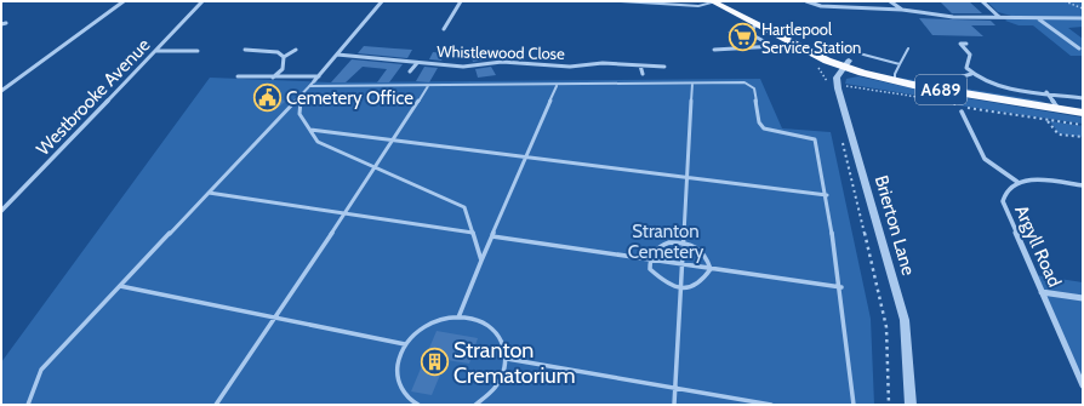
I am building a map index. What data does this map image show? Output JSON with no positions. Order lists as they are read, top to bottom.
{
  "streets": {
    "highway": ["A689"],
    "street": [
      "Whistlewood Close",
      "Westbrooke Avenue",
      "Brierton Lane",
      "Argyll Road"
    ]
  },
  "crossings": [
    ["A689", "Brierton Lane"]
  ],
  "parks": ["Stranton Cemetery"],
  "places": {
    "supermarket": ["Hartlepool Service Station"],
    "public building": ["Cemetery Office"],
    "building": ["Stranton Crematorium"]
  }
}
